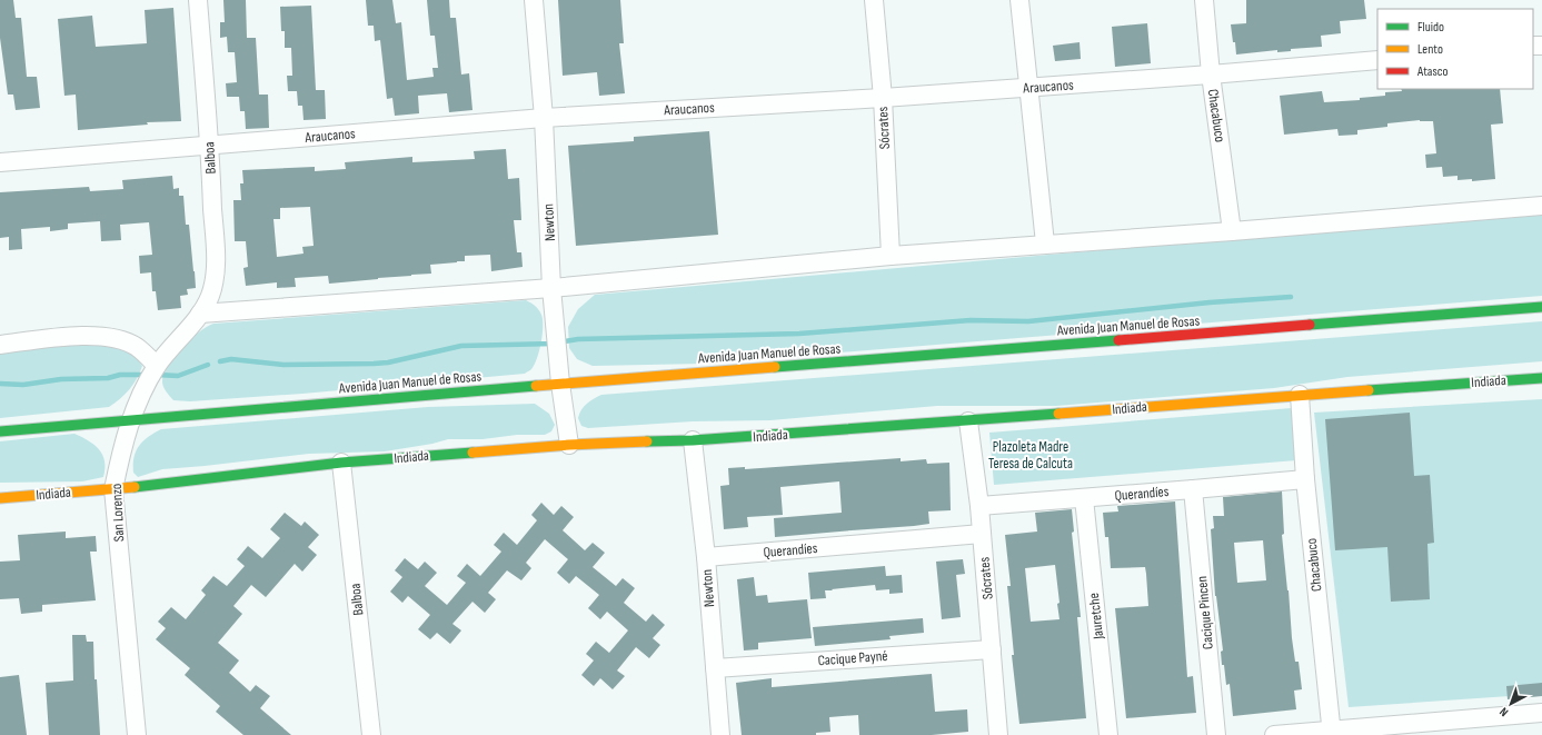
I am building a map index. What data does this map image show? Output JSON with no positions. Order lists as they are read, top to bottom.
{
  "streets": {
    "street": [
      "Araucanos",
      "Chacabuco",
      "Sócrates",
      "Balboa",
      "Newton",
      "Avenida Juan Manuel de Rosas",
      "Indiada",
      "Querandíes",
      "San Lorenzo",
      "Cacique Pincen",
      "Jauretche",
      "Cacique Payné"
    ]
  },
  "crossings": [
    ["Araucanos", "Chacabuco"],
    ["Araucanos", "Sócrates"],
    ["Araucanos", "Balboa"],
    ["Araucanos", "Newton"],
    ["Chacabuco", "Indiada"],
    ["Chacabuco", "Querandíes"],
    ["Sócrates", "Indiada"],
    ["Sócrates", "Querandíes"],
    ["Sócrates", "Cacique Payné"],
    ["Balboa", "Indiada"],
    ["Balboa", "San Lorenzo"],
    ["Newton", "Avenida Juan Manuel de Rosas"],
    ["Newton", "Indiada"],
    ["Newton", "Querandíes"],
    ["Newton", "Cacique Payné"],
    ["Avenida Juan Manuel de Rosas", "San Lorenzo"],
    ["Indiada", "San Lorenzo"],
    ["Querandíes", "Cacique Pincen"],
    ["Querandíes", "Jauretche"]
  ],
  "parks": ["Plazoleta Madre Teresa de Calcuta"],
  "legend": ["Fluido", "Lento", "Atasco"],
  "north": "bottom left"
}
